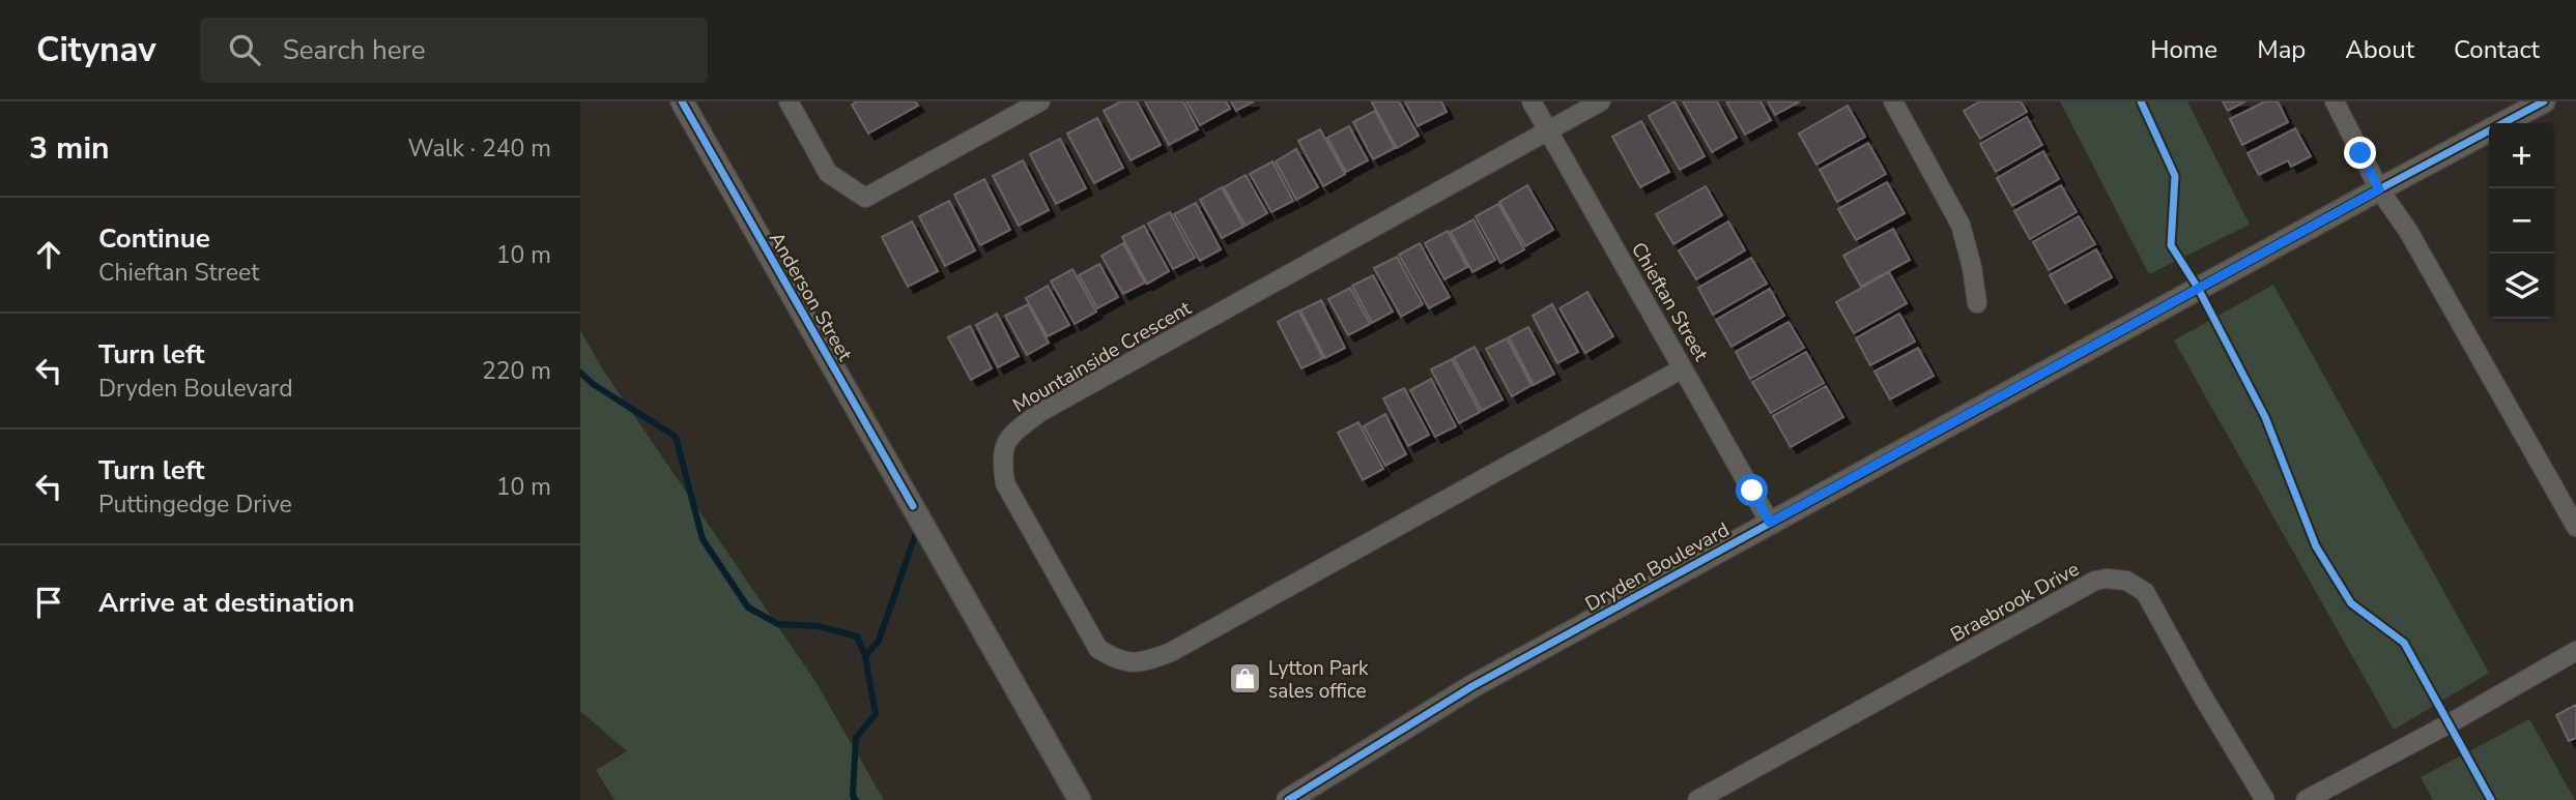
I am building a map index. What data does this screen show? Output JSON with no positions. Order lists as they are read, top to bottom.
{
  "streets": {
    "street": [
      "Anderson Street",
      "Chieftan Street",
      "Mountainside Crescent",
      "Dryden Boulevard",
      "Braebrook Drive"
    ]
  },
  "crossings": [
    ["Chieftan Street", "Mountainside Crescent"],
    ["Chieftan Street", "Dryden Boulevard"]
  ],
  "places": {
    "shop": ["Lytton Park sales office"]
  },
  "page": {
    "header": "Citynav",
    "search": "Search here",
    "nav": [
      "Home",
      "Map",
      "About",
      "Contact"
    ],
    "heading": ["3 min", "Walk · 240 m"],
    "map_buttons": ["+", "−"],
    "list": [
      ["Continue", "Chieftan Street", "10 m"],
      ["Turn left", "Dryden Boulevard", "220 m"],
      ["Turn left", "Puttingedge Drive", "10 m"],
      "Arrive at destination"
    ]
  }
}
